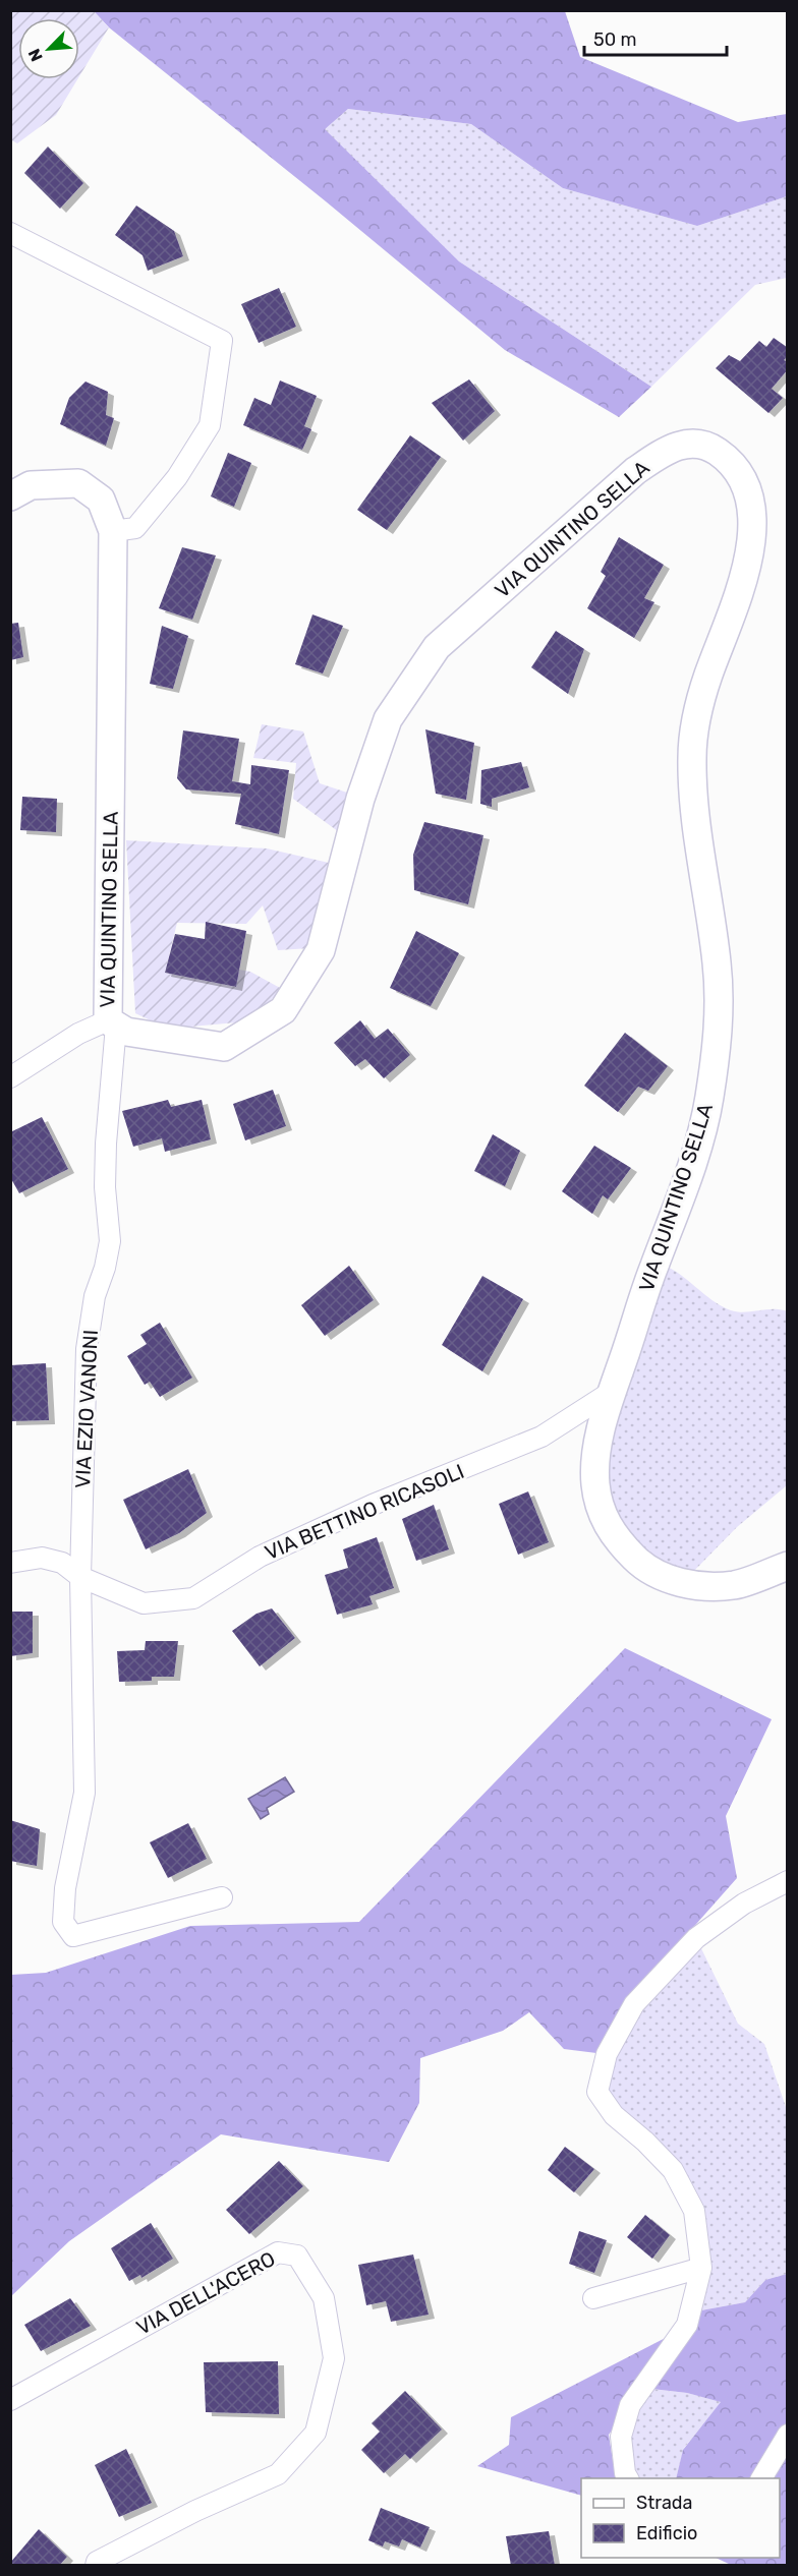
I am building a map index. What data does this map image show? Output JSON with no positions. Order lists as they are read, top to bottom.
{
  "streets": {
    "street": [
      "VIA QUINTINO SELLA",
      "VIA EZIO VANONI",
      "VIA BETTINO RICASOLI",
      "VIA DELL'ACERO"
    ]
  },
  "crossings": [
    ["VIA QUINTINO SELLA", "VIA EZIO VANONI"],
    ["VIA QUINTINO SELLA", "VIA BETTINO RICASOLI"],
    ["VIA EZIO VANONI", "VIA BETTINO RICASOLI"]
  ],
  "legend": ["Strada", "Edificio"],
  "scale_bar": "50 m",
  "north": "bottom left"
}
